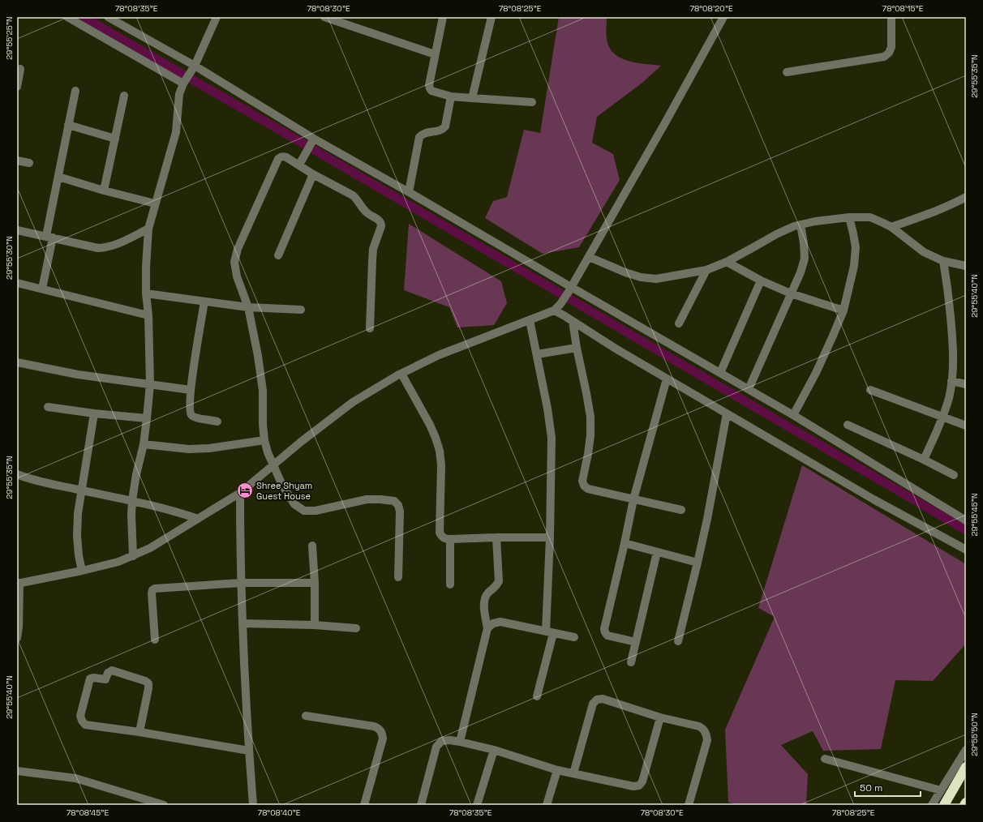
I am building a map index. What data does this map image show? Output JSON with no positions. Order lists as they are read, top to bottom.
{
  "places": {
    "hotel": ["Shree Shyam Guest House"]
  },
  "scale_bar": "50 m",
  "coordinates": [
    "78°08'35\"E",
    "78°08'30\"E",
    "78°08'25\"E",
    "78°08'20\"E",
    "78°08'15\"E",
    "29°55'25\"N",
    "29°55'35\"N",
    "29°55'30\"N",
    "29°55'40\"N",
    "29°55'45\"N",
    "29°55'50\"N",
    "78°08'45\"E",
    "78°08'40\"E"
  ]
}
